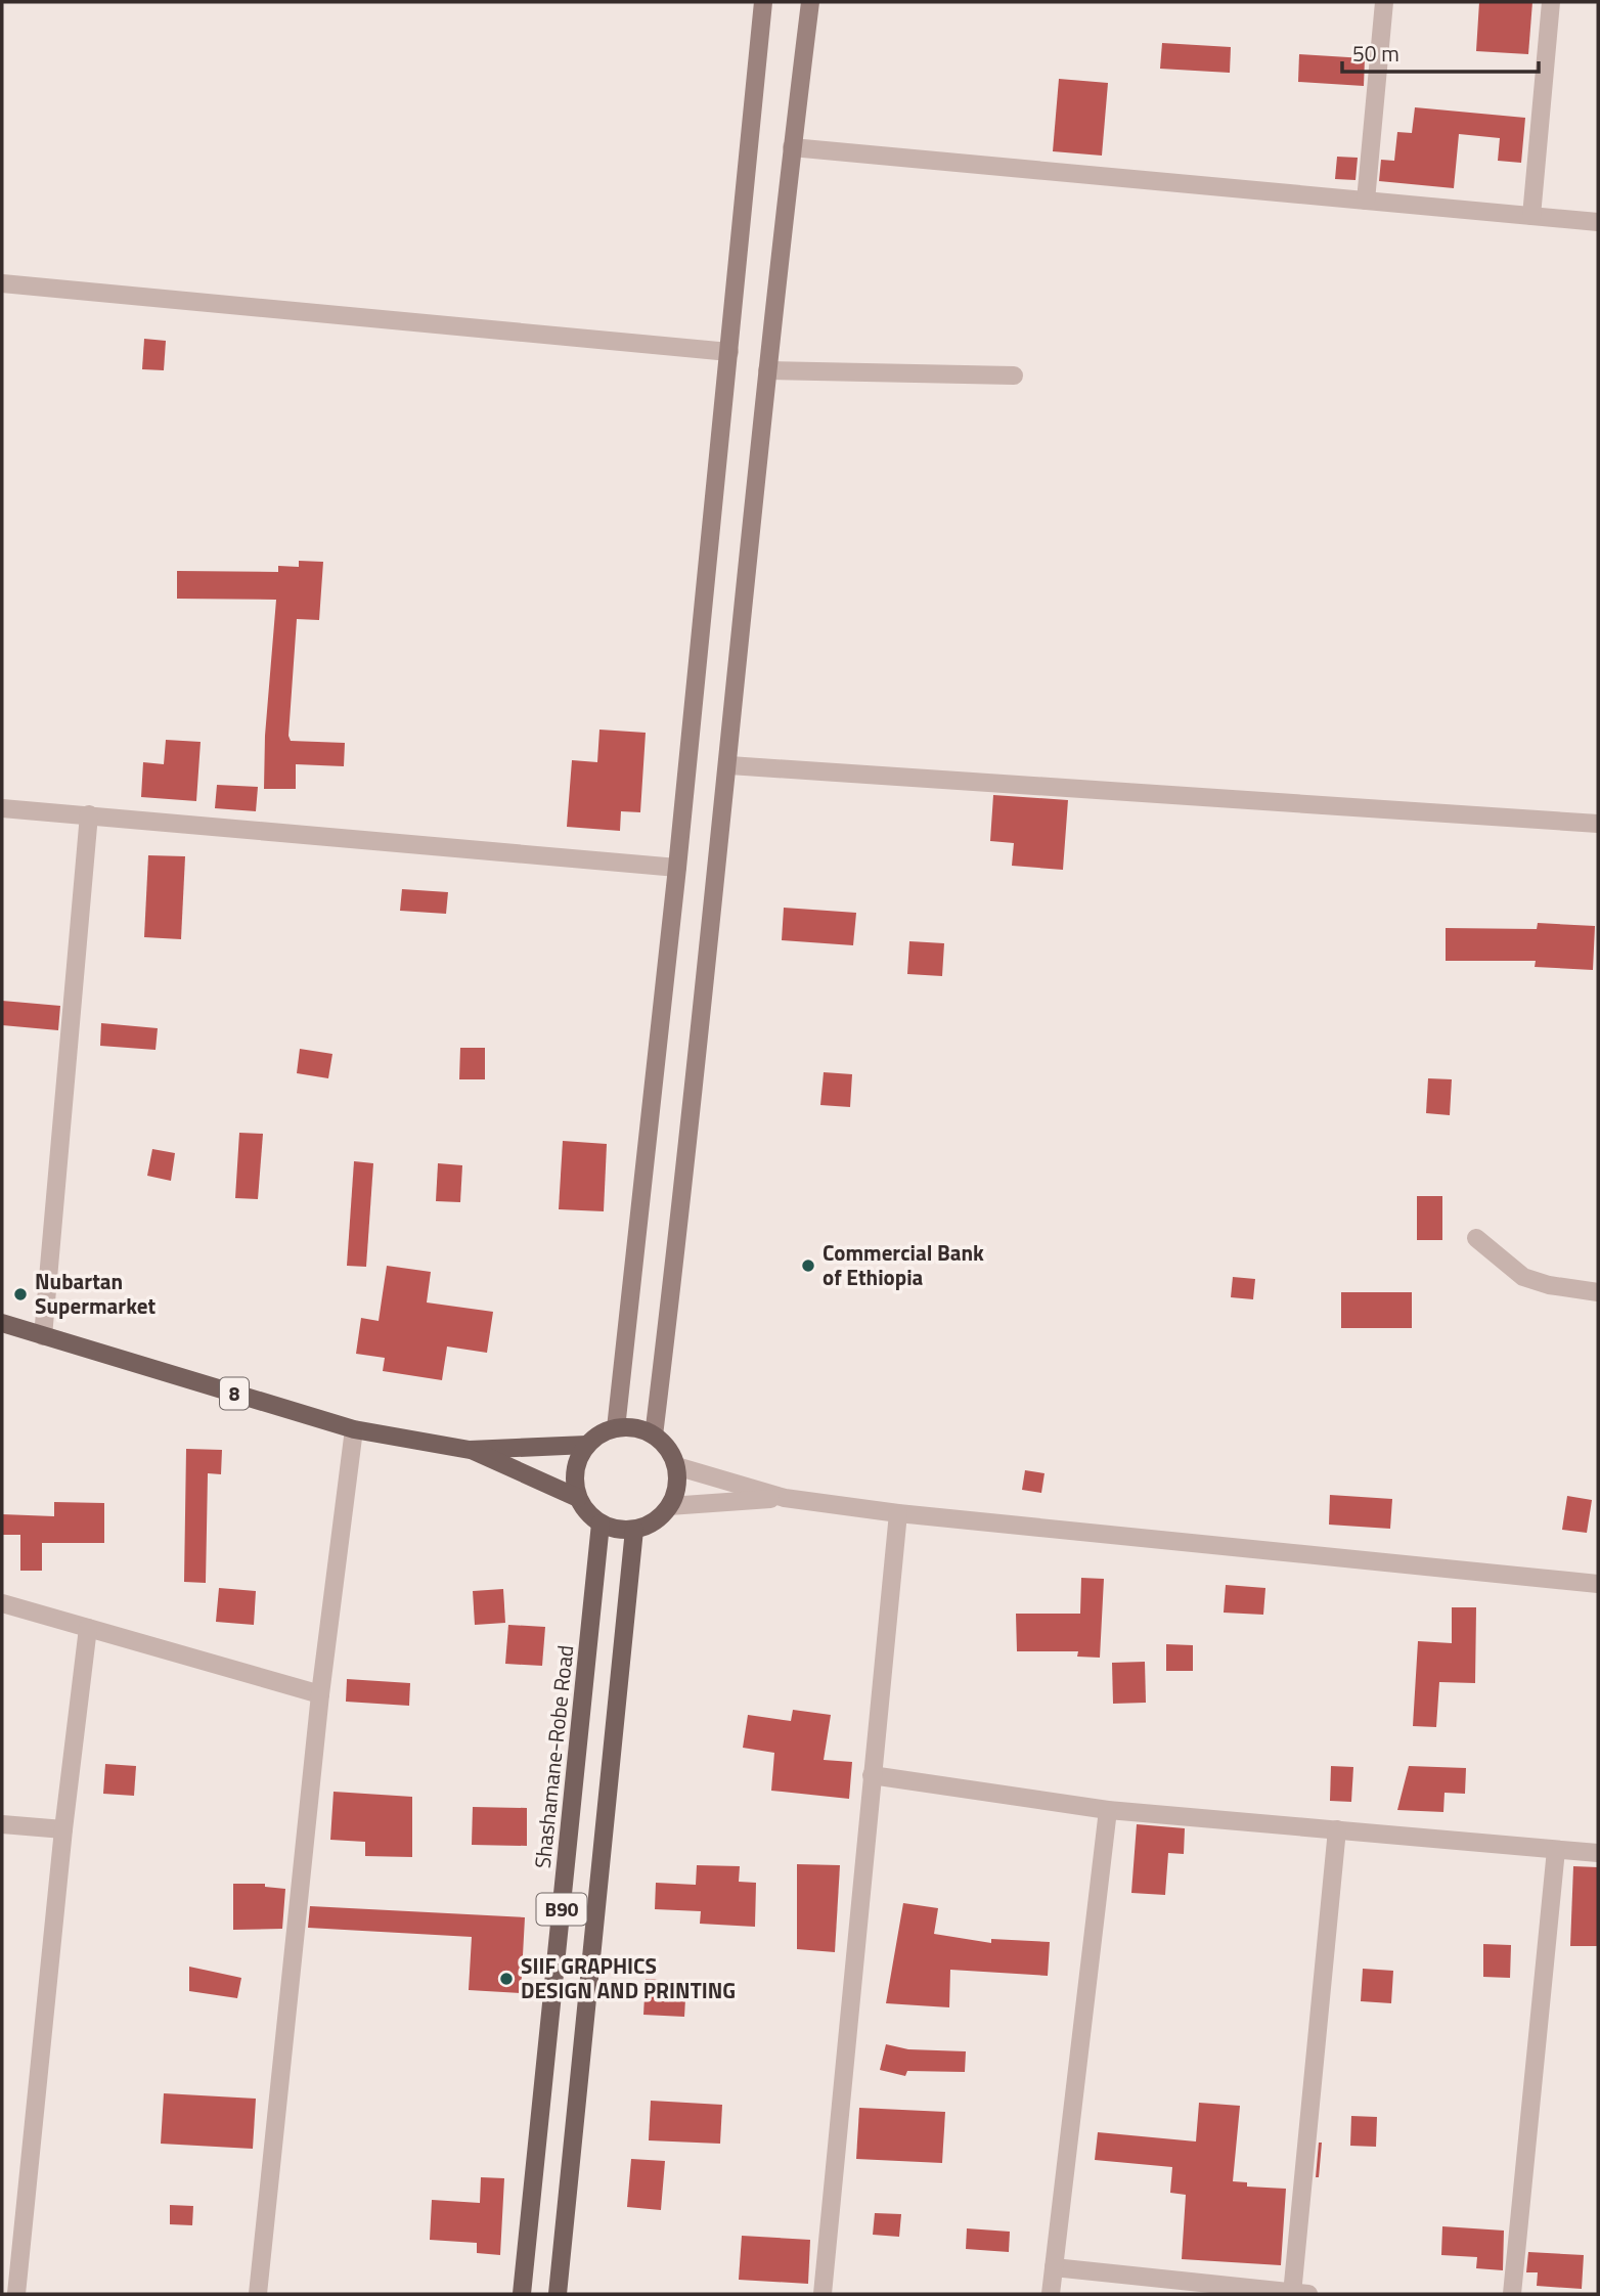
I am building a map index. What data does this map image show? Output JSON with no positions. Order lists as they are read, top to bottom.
{
  "streets": {
    "main road": ["8", "Shashamane-Robe Road", "B90"]
  },
  "crossings": [
    ["8", "Shashamane-Robe Road"],
    ["8", "B90"],
    ["Shashamane-Robe Road", "B90"]
  ],
  "places": ["Commercial Bank of Ethiopia", "Nubartan Supermarket", "SIIF GRAPHICS DESIGN AND PRINTING"],
  "scale_bar": "50 m"
}
